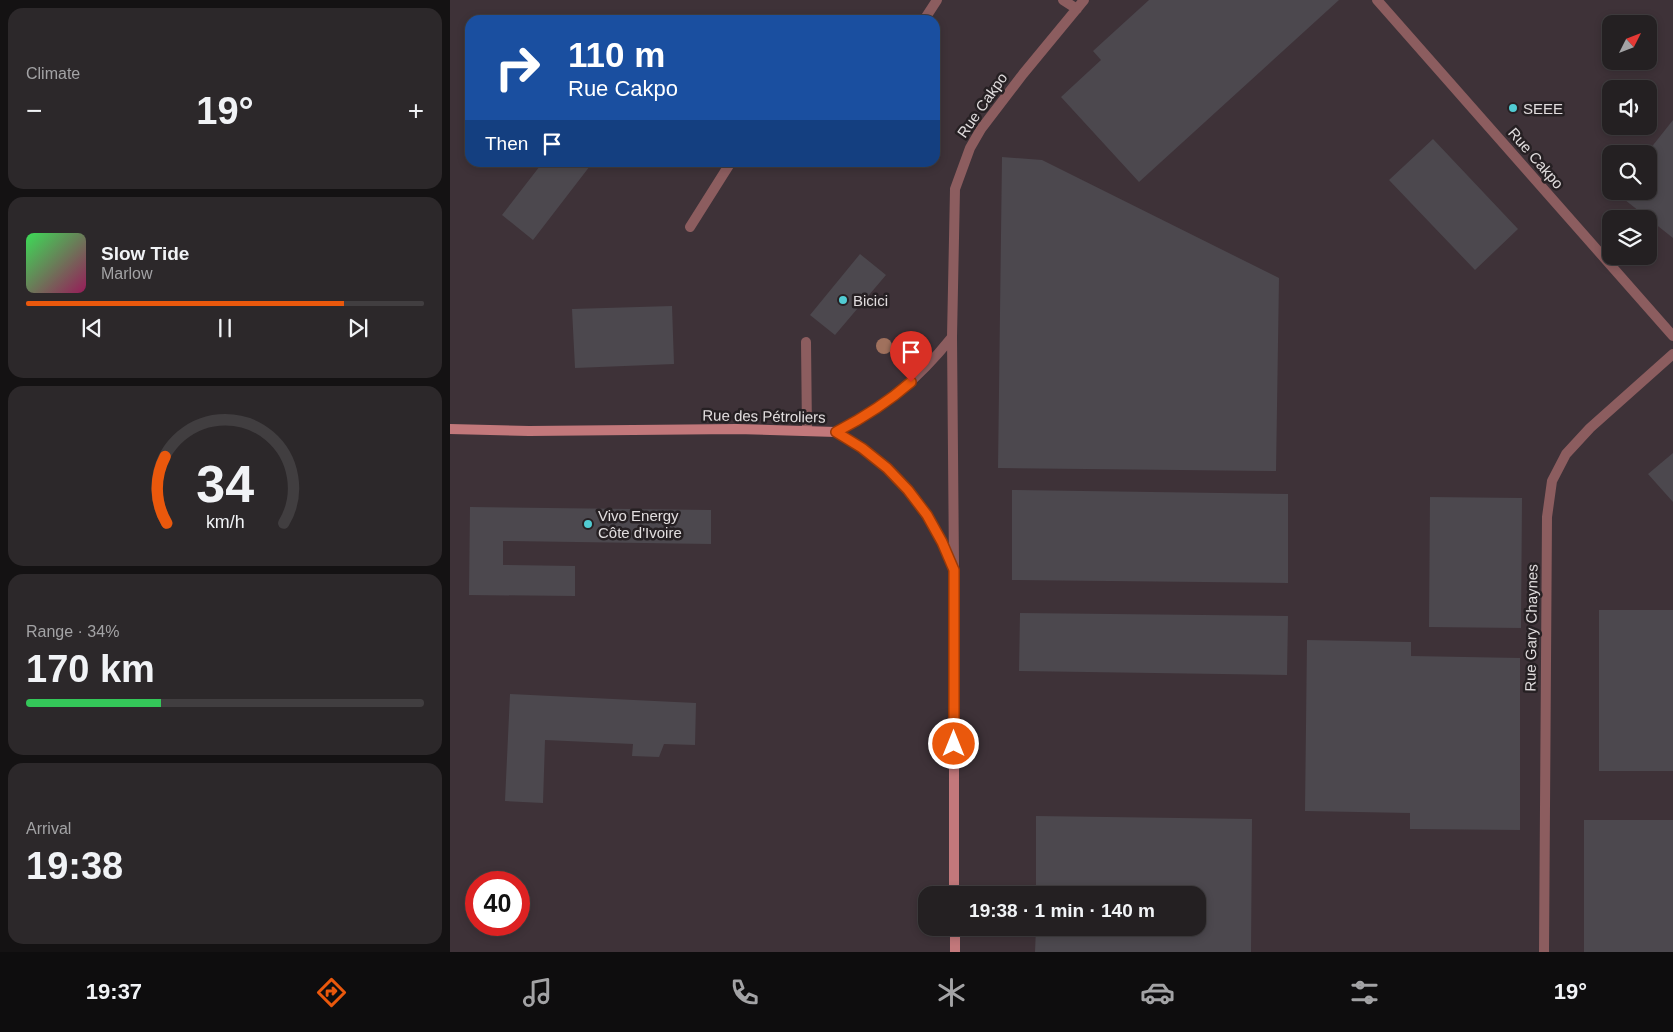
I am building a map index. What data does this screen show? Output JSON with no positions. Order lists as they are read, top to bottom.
{
  "streets": {
    "street": ["Rue des Pétroliers"],
    "lane": ["Rue Cakpo", "Rue Gary Chaynes"]
  },
  "crossings": [
    ["Rue Cakpo", "Rue des Pétroliers"]
  ],
  "places": ["SEEE", "Bicici", "Vivo Energy Côte d'Ivoire"],
  "north": "top right",
  "page": {
    "tile": [
      "Climate",
      ["Range · 34%", "170 km"],
      ["Arrival", "19:38"]
    ],
    "turn": ["110 m", "Rue Cakpo"],
    "heat": ["−", "19°", "+"],
    "then": "Then",
    "song": ["Slow Tide", "Marlow"],
    "limit": "40",
    "trip": "19:38 · 1 min · 140 m",
    "tabs": ["19:37", "19°"],
    "gauge": ["34", "km/h"]
  }
}
